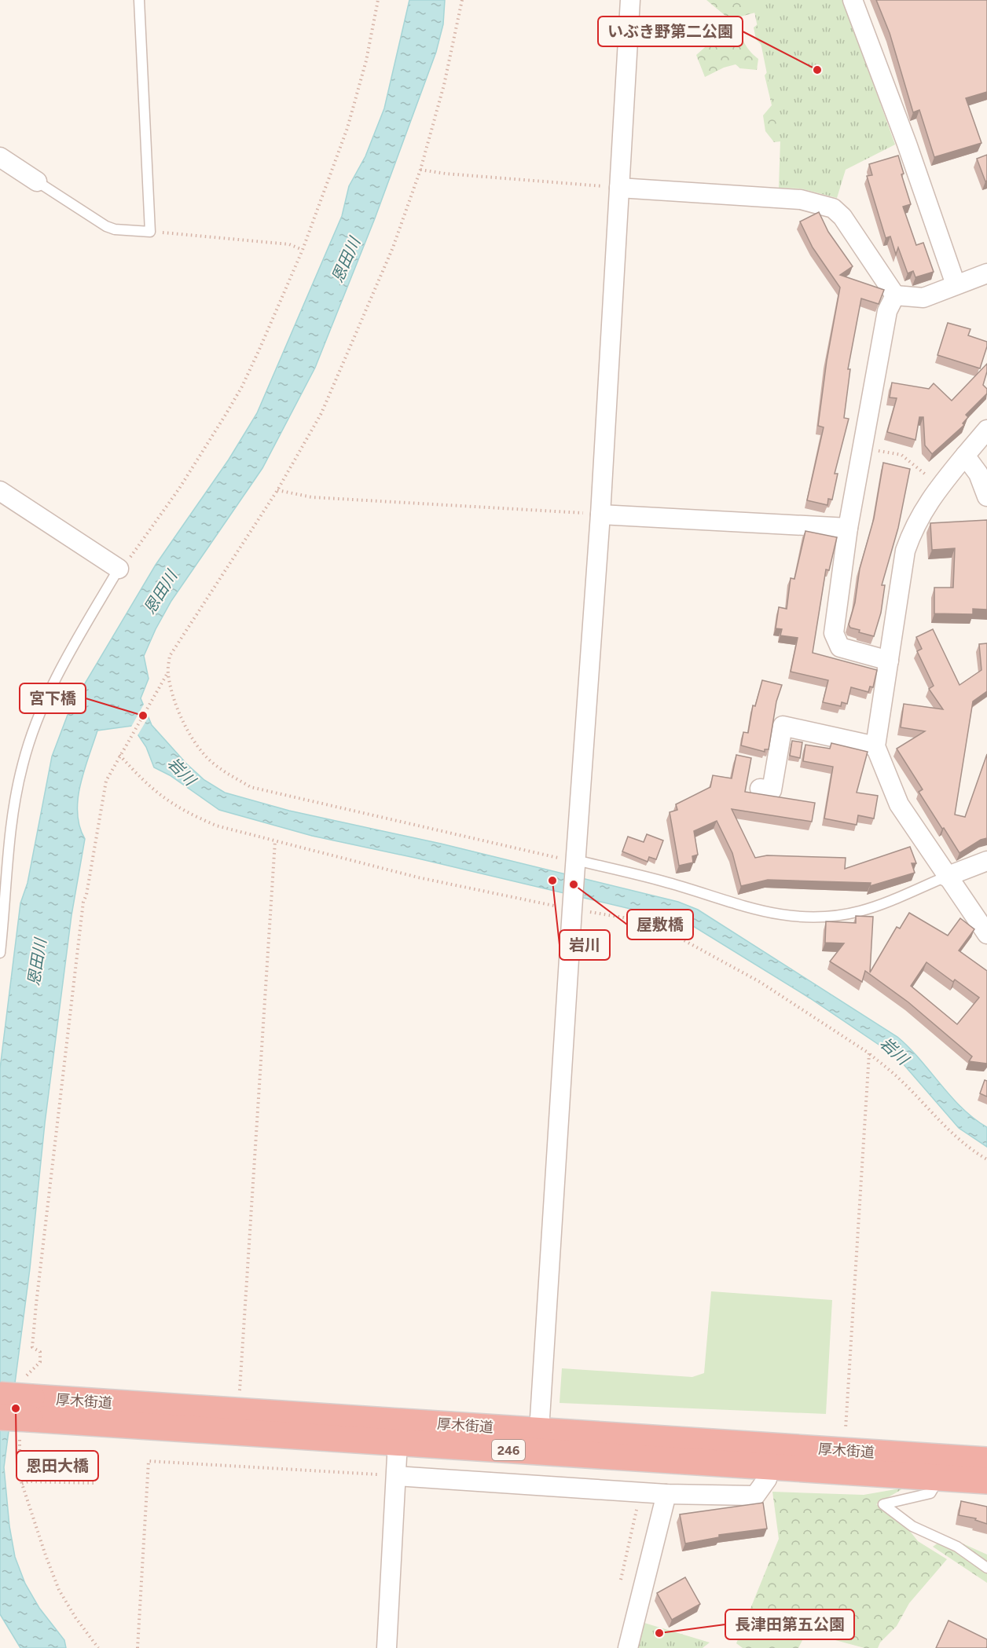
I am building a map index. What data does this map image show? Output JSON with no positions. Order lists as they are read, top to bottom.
{
  "streets": {
    "highway": ["厚木街道", "246"]
  },
  "water": ["恩田川", "岩川"],
  "places": [
    "いぶき野第二公園",
    "宮下橋",
    "岩川",
    "屋敷橋",
    "恩田大橋",
    "長津田第五公園"
  ]
}
